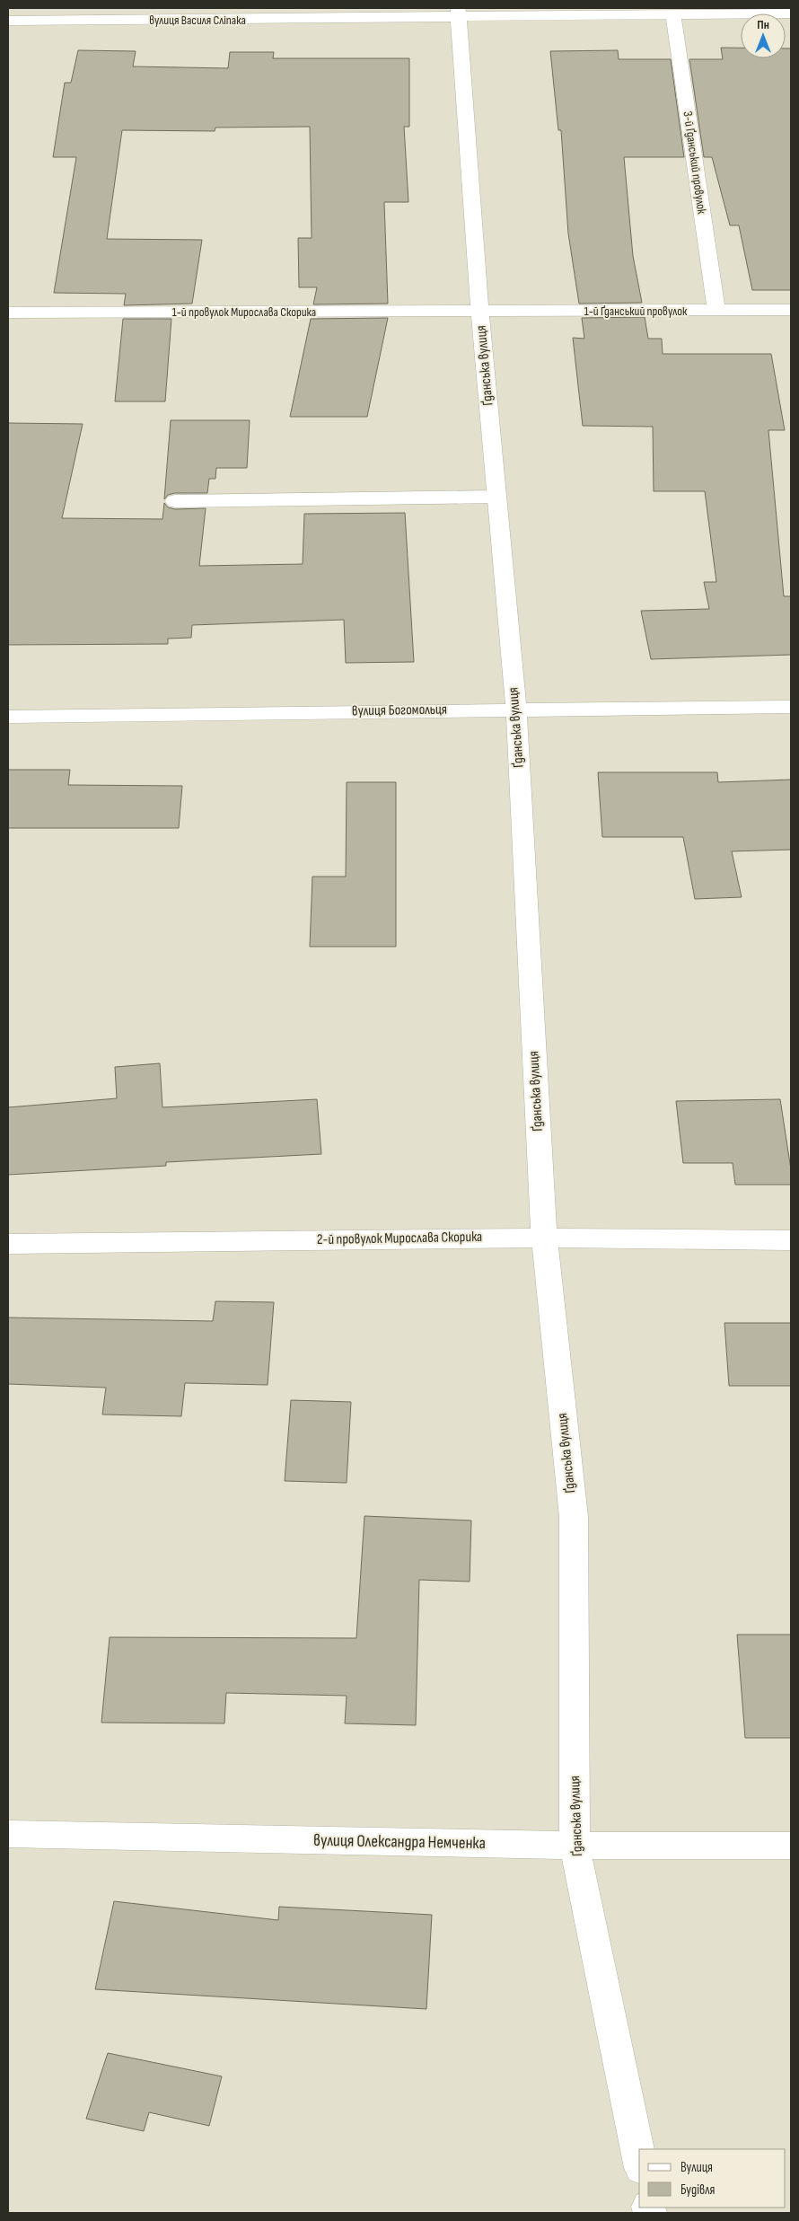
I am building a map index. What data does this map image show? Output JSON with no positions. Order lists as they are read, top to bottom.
{
  "streets": {
    "street": [
      "вулиця Василя Сліпака",
      "3-й Ґданський провулок",
      "1-й Ґданський провулок",
      "1-й провулок Мирослава Скорика",
      "Ґданська вулиця",
      "вулиця Богомольця",
      "2-й провулок Мирослава Скорика",
      "вулиця Олександра Немченка"
    ]
  },
  "crossings": [
    ["вулиця Василя Сліпака", "3-й Ґданський провулок"],
    ["вулиця Василя Сліпака", "Ґданська вулиця"],
    ["3-й Ґданський провулок", "1-й Ґданський провулок"],
    ["1-й Ґданський провулок", "1-й провулок Мирослава Скорика"],
    ["1-й Ґданський провулок", "Ґданська вулиця"],
    ["1-й провулок Мирослава Скорика", "Ґданська вулиця"],
    ["Ґданська вулиця", "вулиця Богомольця"],
    ["Ґданська вулиця", "2-й провулок Мирослава Скорика"],
    ["Ґданська вулиця", "вулиця Олександра Немченка"]
  ],
  "legend": ["Вулиця", "Будівля"],
  "north": "top"
}
